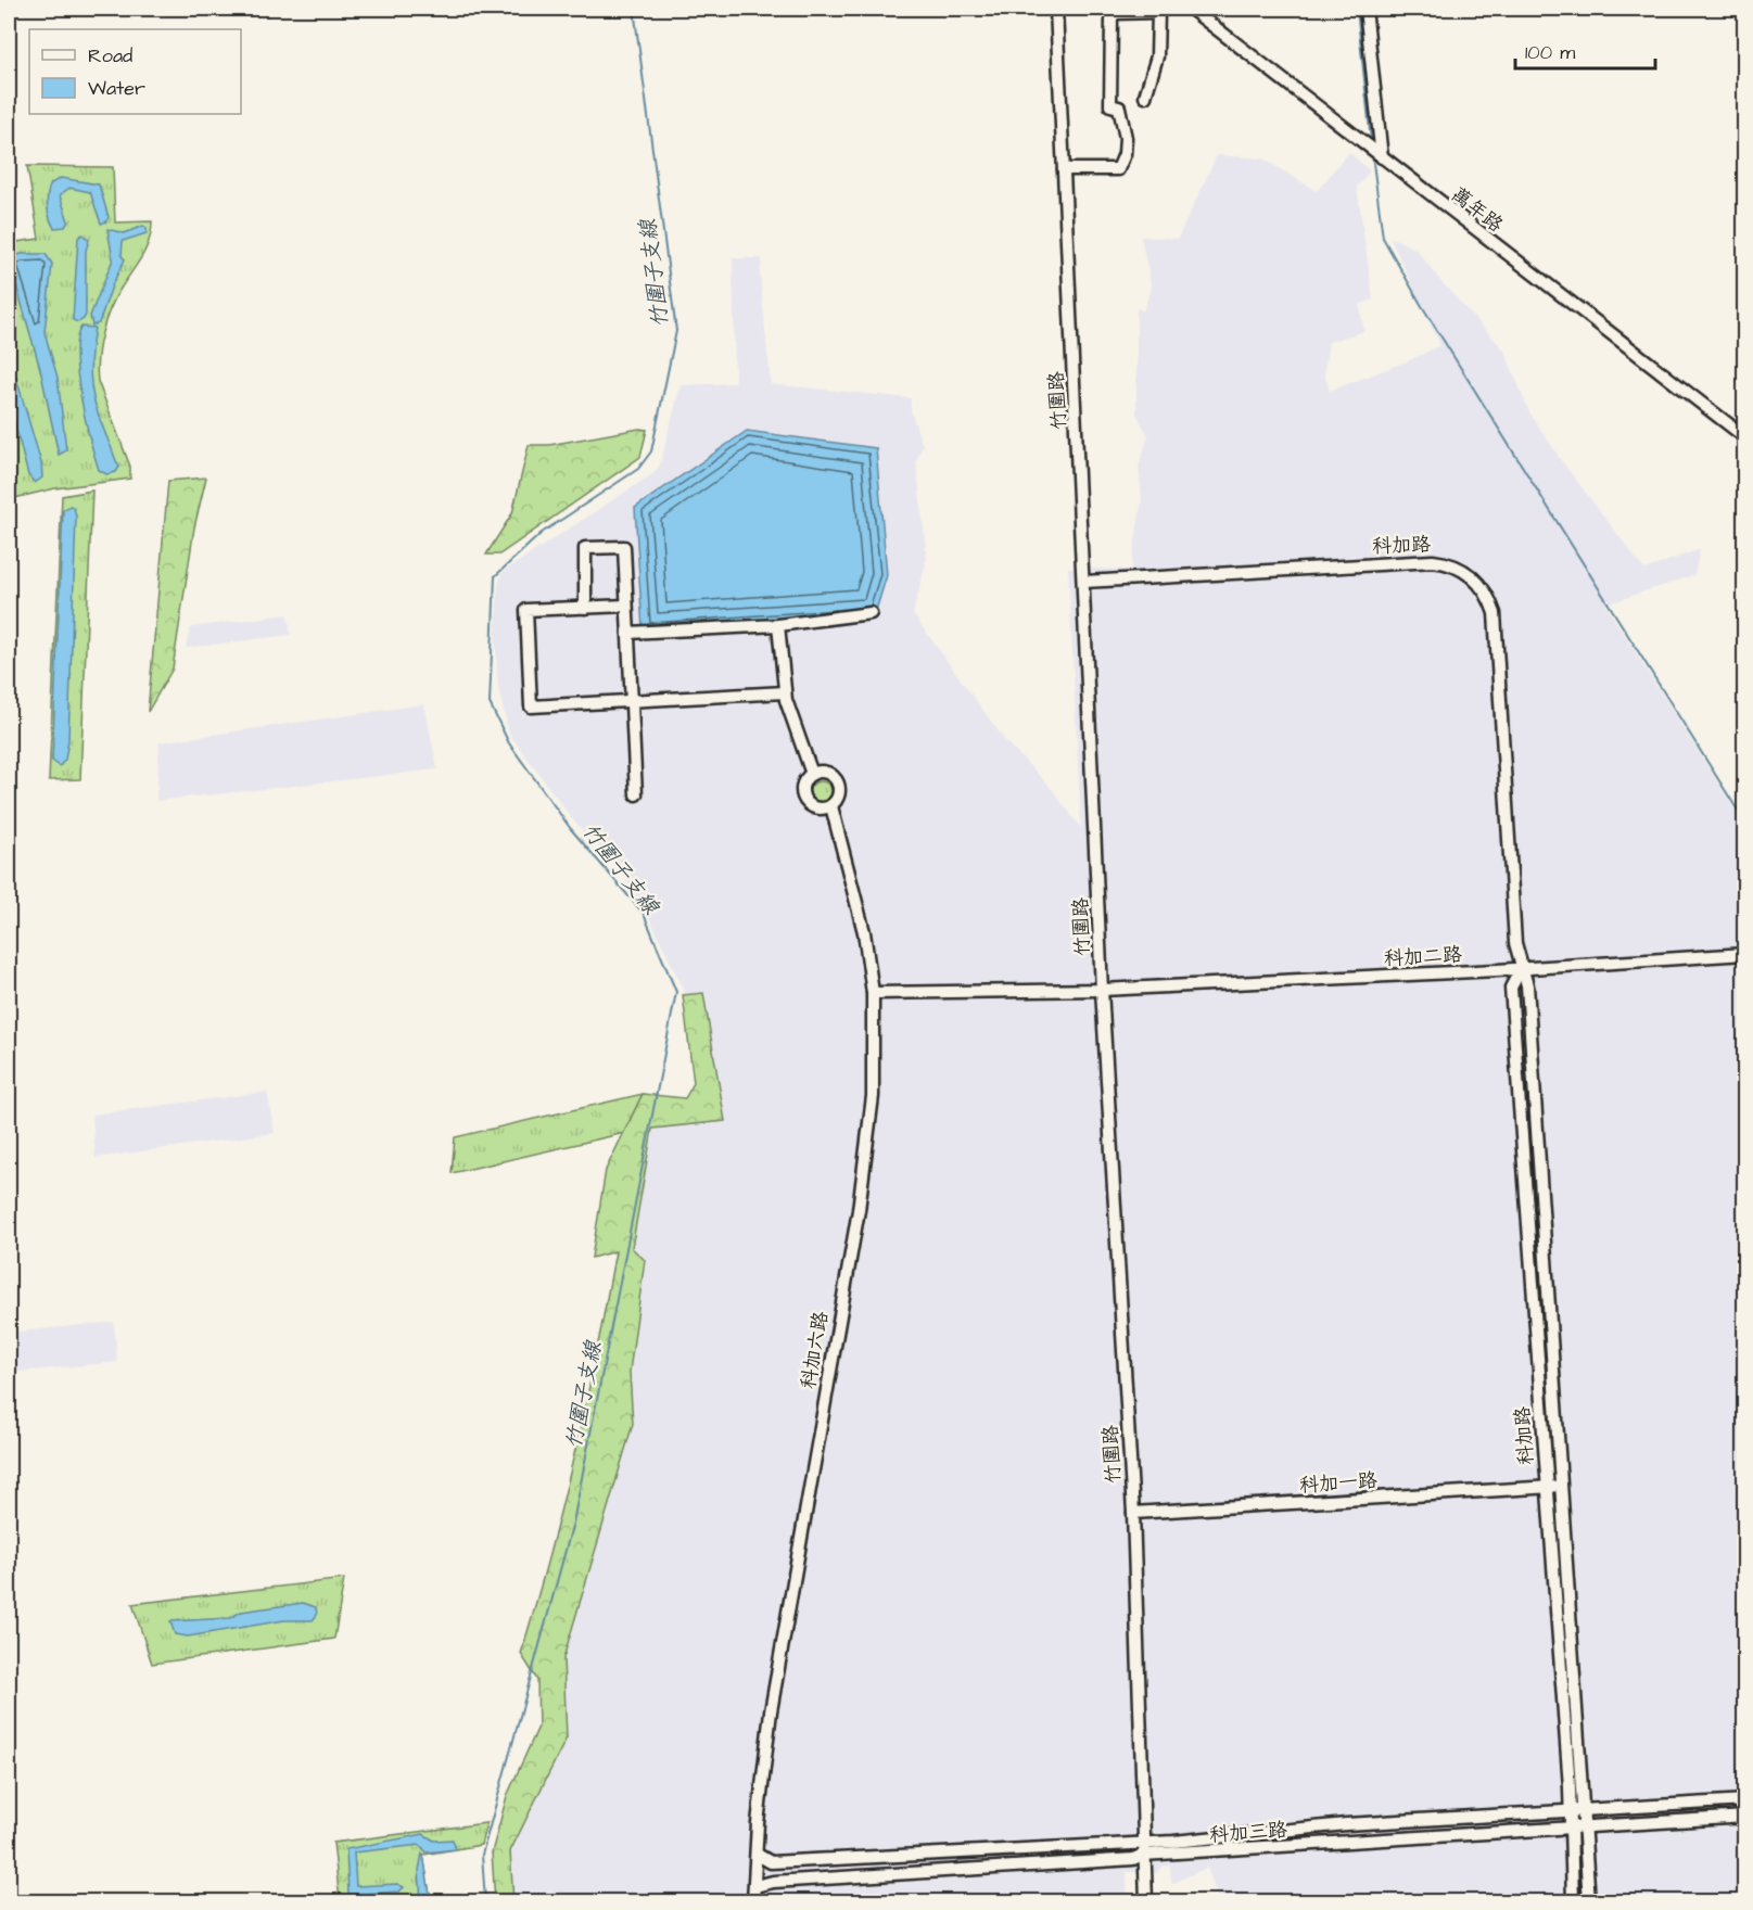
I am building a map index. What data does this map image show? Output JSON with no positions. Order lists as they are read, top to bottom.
{
  "streets": {
    "street": [
      "萬年路",
      "竹圍路",
      "科加路",
      "科加二路",
      "科加六路",
      "科加一路",
      "科加三路"
    ]
  },
  "crossings": [
    ["竹圍路", "科加路"],
    ["竹圍路", "科加二路"],
    ["竹圍路", "科加一路"],
    ["竹圍路", "科加三路"],
    ["科加路", "科加二路"],
    ["科加路", "科加一路"],
    ["科加路", "科加三路"],
    ["科加二路", "科加六路"],
    ["科加六路", "科加三路"]
  ],
  "water": ["竹圍子支線"],
  "legend": ["Road", "Water"],
  "scale_bar": "100 m"
}
